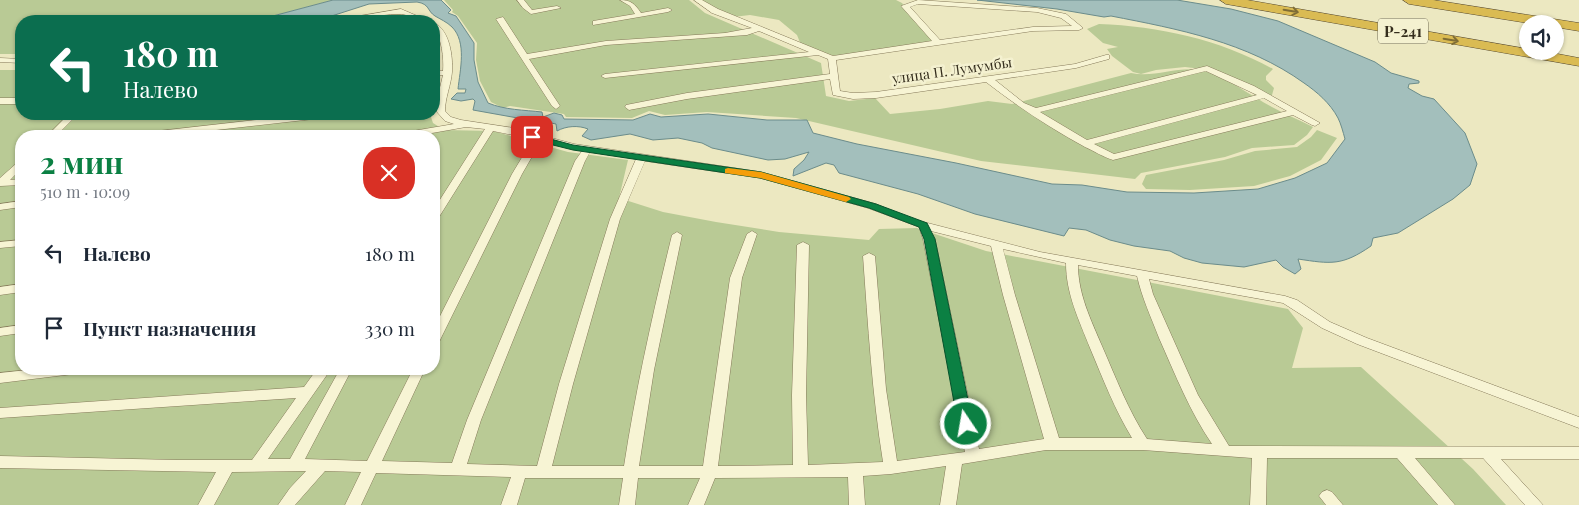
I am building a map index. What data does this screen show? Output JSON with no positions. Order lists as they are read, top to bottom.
{
  "streets": {
    "highway": ["Р-241"],
    "street": ["улица П. Лумумбы"]
  },
  "page": {
    "turn": ["180 m", "Налево"],
    "heading": ["2 мин", "510 m · 10:09"],
    "list": [
      {
        "name": "Налево",
        "value": "180 m"
      },
      {
        "name": "Пункт назначения",
        "value": "330 m"
      }
    ]
  }
}
